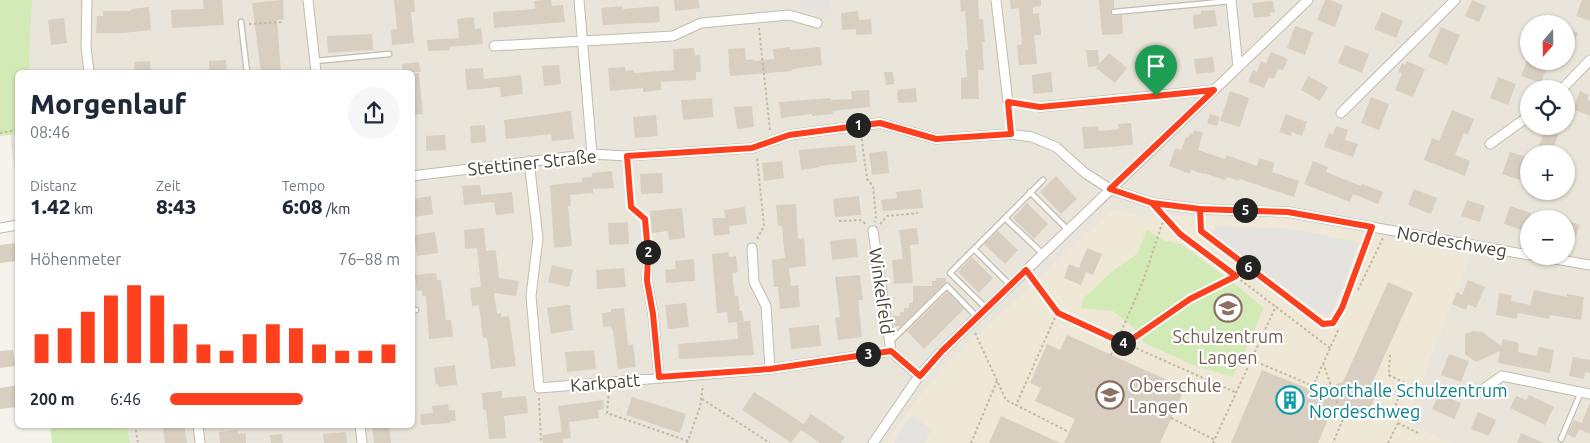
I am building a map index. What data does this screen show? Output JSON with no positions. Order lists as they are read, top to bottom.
{
  "streets": {
    "street": [
      "Stettiner Straße",
      "Nordeschweg",
      "Winkelfeld",
      "Karkpatt"
    ]
  },
  "crossings": [
    ["Stettiner Straße", "Nordeschweg"],
    ["Winkelfeld", "Karkpatt"]
  ],
  "places": {
    "school or university": ["Schulzentrum Langen", "Oberschule Langen"],
    "building": ["Sporthalle Schulzentrum Nordeschweg"]
  },
  "north": "bottom",
  "page": {
    "map_buttons": ["+", "−"],
    "heading": ["Morgenlauf", "08:46"],
    "pins": [
      "1",
      "5",
      "2",
      "6",
      "4",
      "3"
    ],
    "stats": [
      ["Distanz", "1.42 km"],
      ["Zeit", "8:43"],
      ["Tempo", "6:08 /km"]
    ],
    "chart": ["Höhenmeter", "76–88 m"],
    "list": [
      {
        "name": "200 m",
        "note": "6:46"
      }
    ]
  }
}
